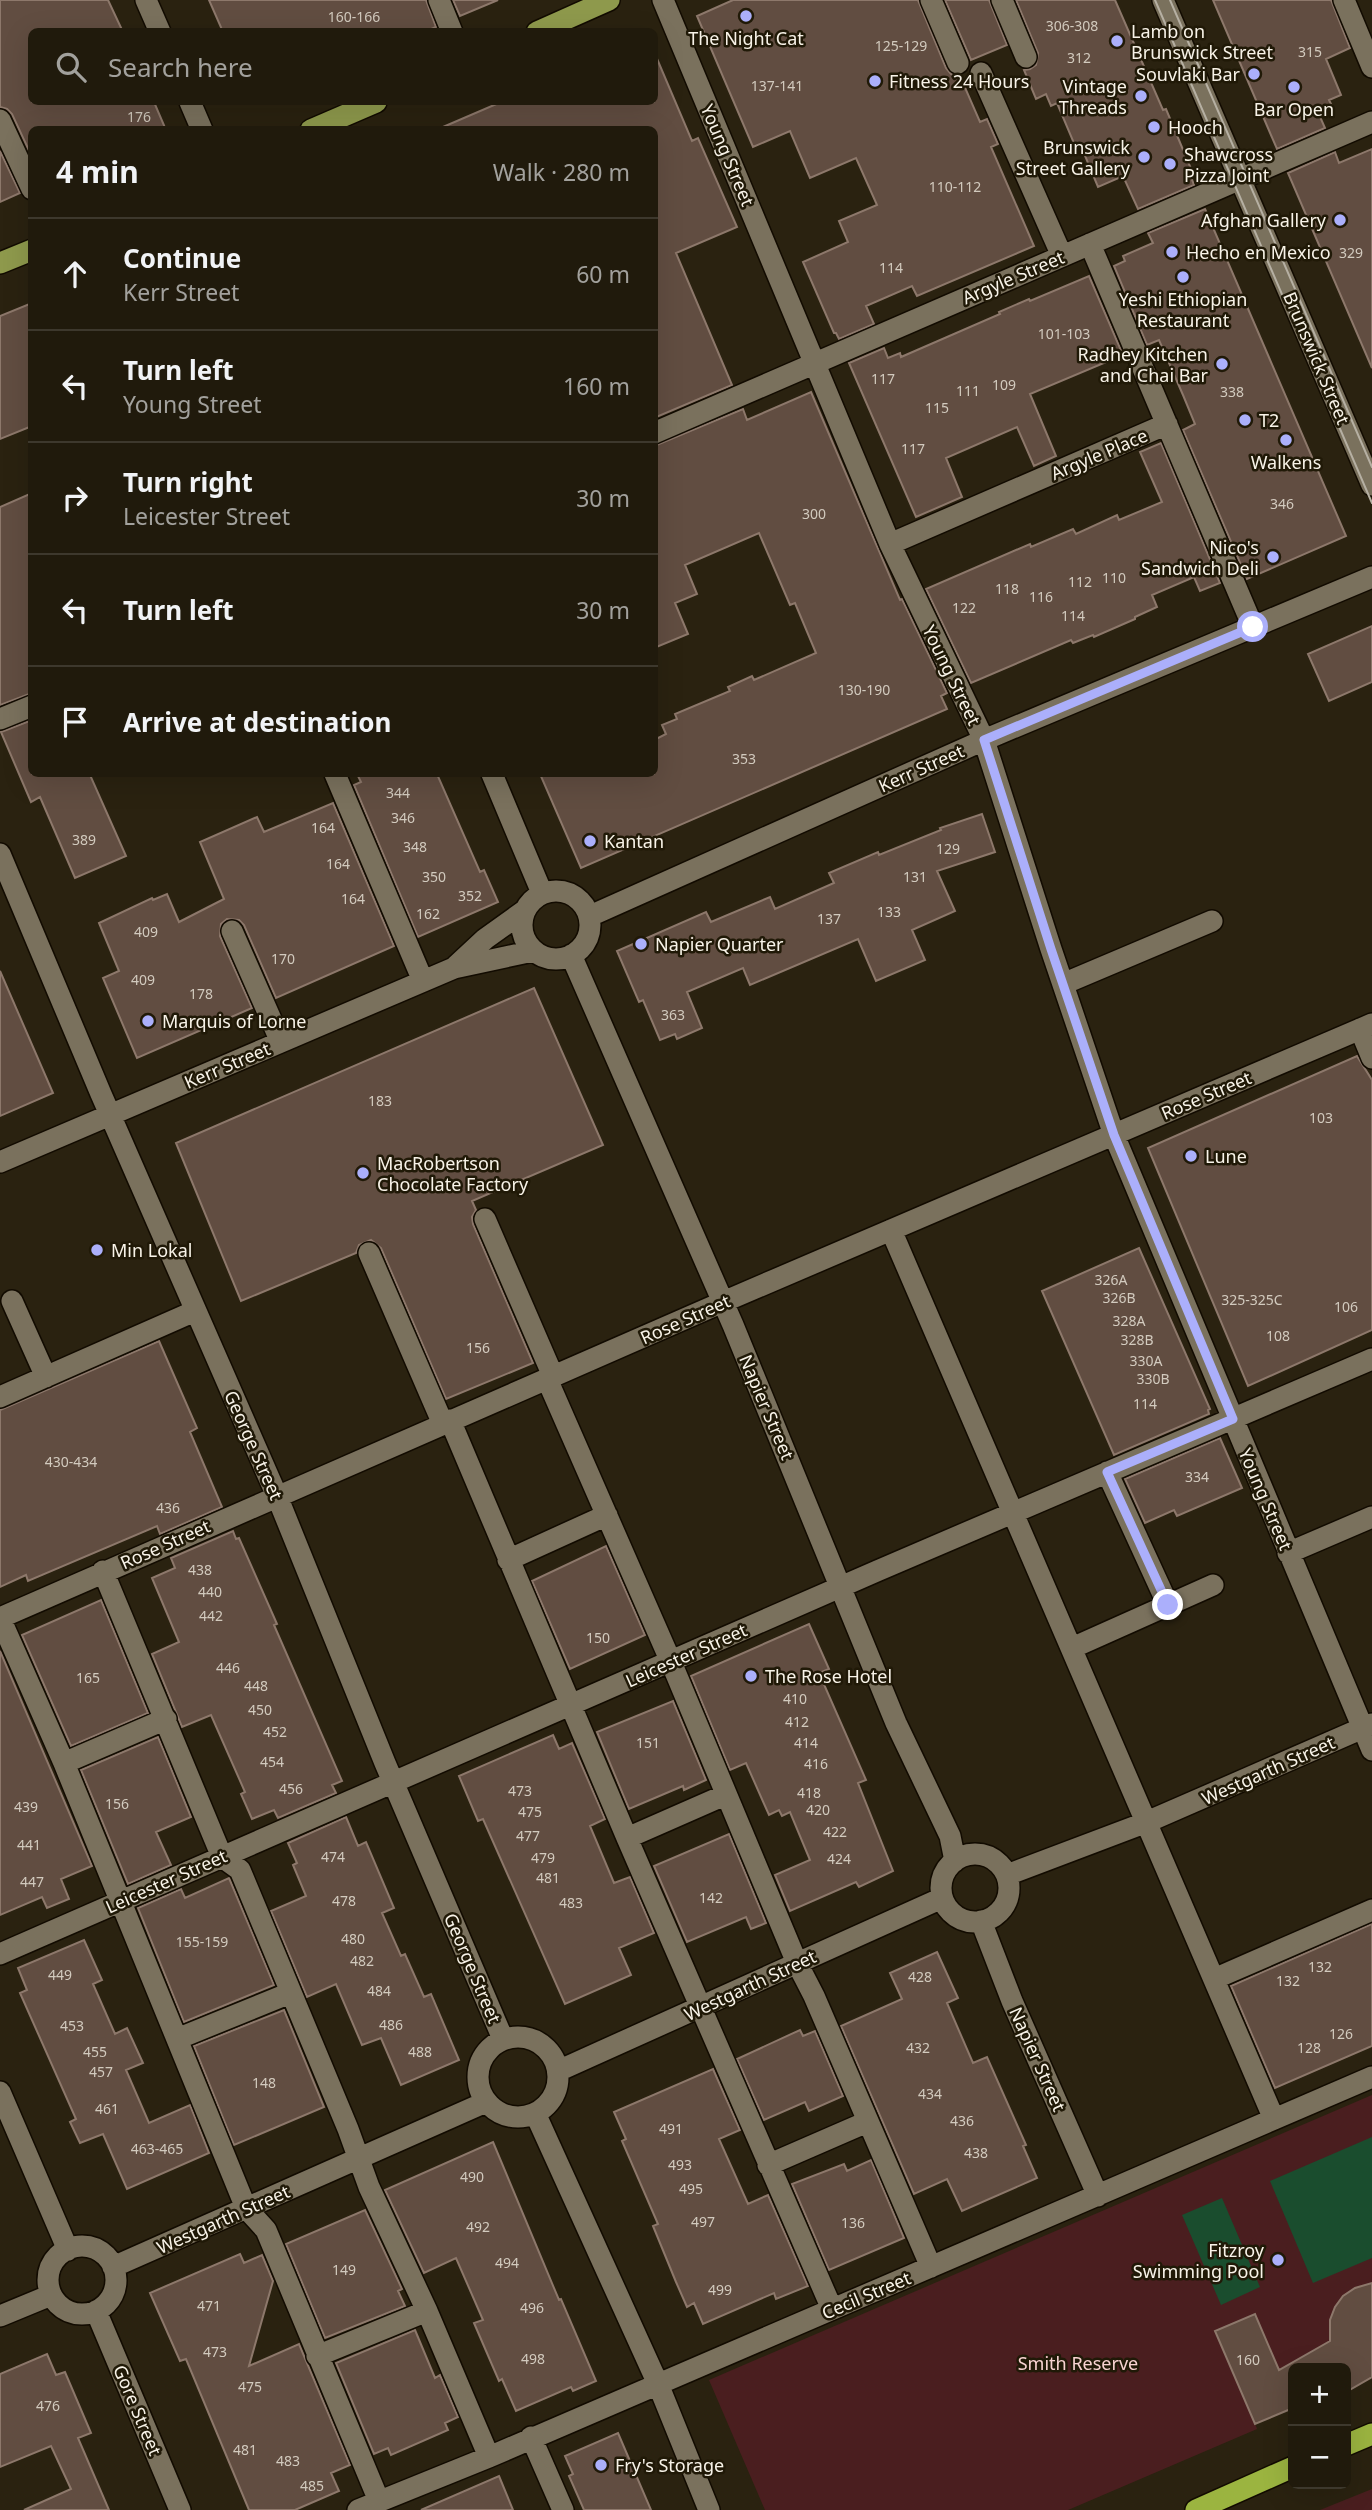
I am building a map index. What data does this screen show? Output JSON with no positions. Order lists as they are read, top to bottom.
{
  "streets": {
    "street": [
      "Young Street",
      "Argyle Street",
      "Brunswick Street",
      "Argyle Place",
      "Kerr Street",
      "Rose Street",
      "Napier Street",
      "George Street",
      "Leicester Street",
      "Westgarth Street",
      "Cecil Street",
      "Gore Street"
    ]
  },
  "crossings": [
    ["Young Street", "Argyle Street"],
    ["Young Street", "Argyle Place"],
    ["Young Street", "Kerr Street"],
    ["Young Street", "Rose Street"],
    ["Young Street", "Leicester Street"],
    ["Young Street", "Westgarth Street"],
    ["Argyle Street", "Brunswick Street"],
    ["Argyle Street", "Argyle Place"],
    ["Kerr Street", "Napier Street"],
    ["Kerr Street", "George Street"],
    ["Rose Street", "Napier Street"],
    ["Rose Street", "George Street"],
    ["Napier Street", "Leicester Street"],
    ["Napier Street", "Westgarth Street"],
    ["Napier Street", "Cecil Street"],
    ["George Street", "Leicester Street"],
    ["George Street", "Westgarth Street"],
    ["Westgarth Street", "Gore Street"]
  ],
  "parks": ["Smith Reserve"],
  "places": [
    "The Night Cat",
    "Lamb on Brunswick Street",
    "Souvlaki Bar",
    "Fitness 24 Hours",
    "Bar Open",
    "Vintage Threads",
    "Hooch",
    "Brunswick Street Gallery",
    "Shawcross Pizza Joint",
    "Afghan Gallery",
    "Hecho en Mexico",
    "Yeshi Ethiopian Restaurant",
    "Radhey Kitchen and Chai Bar",
    "T2",
    "Walkens",
    "Nico's Sandwich Deli",
    "Kantan",
    "Napier Quarter",
    "Marquis of Lorne",
    "Lune",
    "MacRobertson Chocolate Factory",
    "Min Lokal",
    "The Rose Hotel",
    "Fitzroy Swimming Pool",
    "Fry's Storage"
  ],
  "house_numbers": [
    "160-166",
    "306-308",
    "125-129",
    "315",
    "312",
    "137-141",
    "176",
    "110-112",
    "329",
    "114",
    "101-103",
    "117",
    "109",
    "111",
    "338",
    "115",
    "117",
    "346",
    "300",
    "110",
    "112",
    "118",
    "116",
    "122",
    "114",
    "130-190",
    "353",
    "344",
    "346",
    "164",
    "389",
    "348",
    "129",
    "164",
    "350",
    "131",
    "352",
    "164",
    "133",
    "162",
    "137",
    "409",
    "170",
    "409",
    "178",
    "363",
    "183",
    "103",
    "326A",
    "326B",
    "325-325C",
    "106",
    "328A",
    "108",
    "328B",
    "156",
    "330A",
    "330B",
    "114",
    "430-434",
    "334",
    "436",
    "438",
    "440",
    "442",
    "150",
    "446",
    "165",
    "448",
    "410",
    "450",
    "412",
    "452",
    "151",
    "414",
    "454",
    "416",
    "456",
    "473",
    "418",
    "156",
    "439",
    "420",
    "475",
    "422",
    "477",
    "441",
    "474",
    "479",
    "424",
    "481",
    "447",
    "142",
    "478",
    "483",
    "480",
    "155-159",
    "482",
    "132",
    "449",
    "428",
    "132",
    "484",
    "486",
    "453",
    "126",
    "432",
    "128",
    "455",
    "488",
    "457",
    "148",
    "434",
    "461",
    "436",
    "491",
    "463-465",
    "438",
    "493",
    "490",
    "495",
    "497",
    "136",
    "492",
    "494",
    "149",
    "499",
    "471",
    "496",
    "473",
    "498",
    "160",
    "475",
    "476",
    "481",
    "483",
    "485"
  ],
  "page": {
    "search": "Search here",
    "heading": ["4 min", "Walk · 280 m"],
    "list": [
      ["Continue", "Kerr Street", "60 m"],
      ["Turn left", "Young Street", "160 m"],
      ["Turn right", "Leicester Street", "30 m"],
      ["Turn left", "30 m"],
      "Arrive at destination"
    ],
    "map_buttons": ["+", "−"]
  }
}
